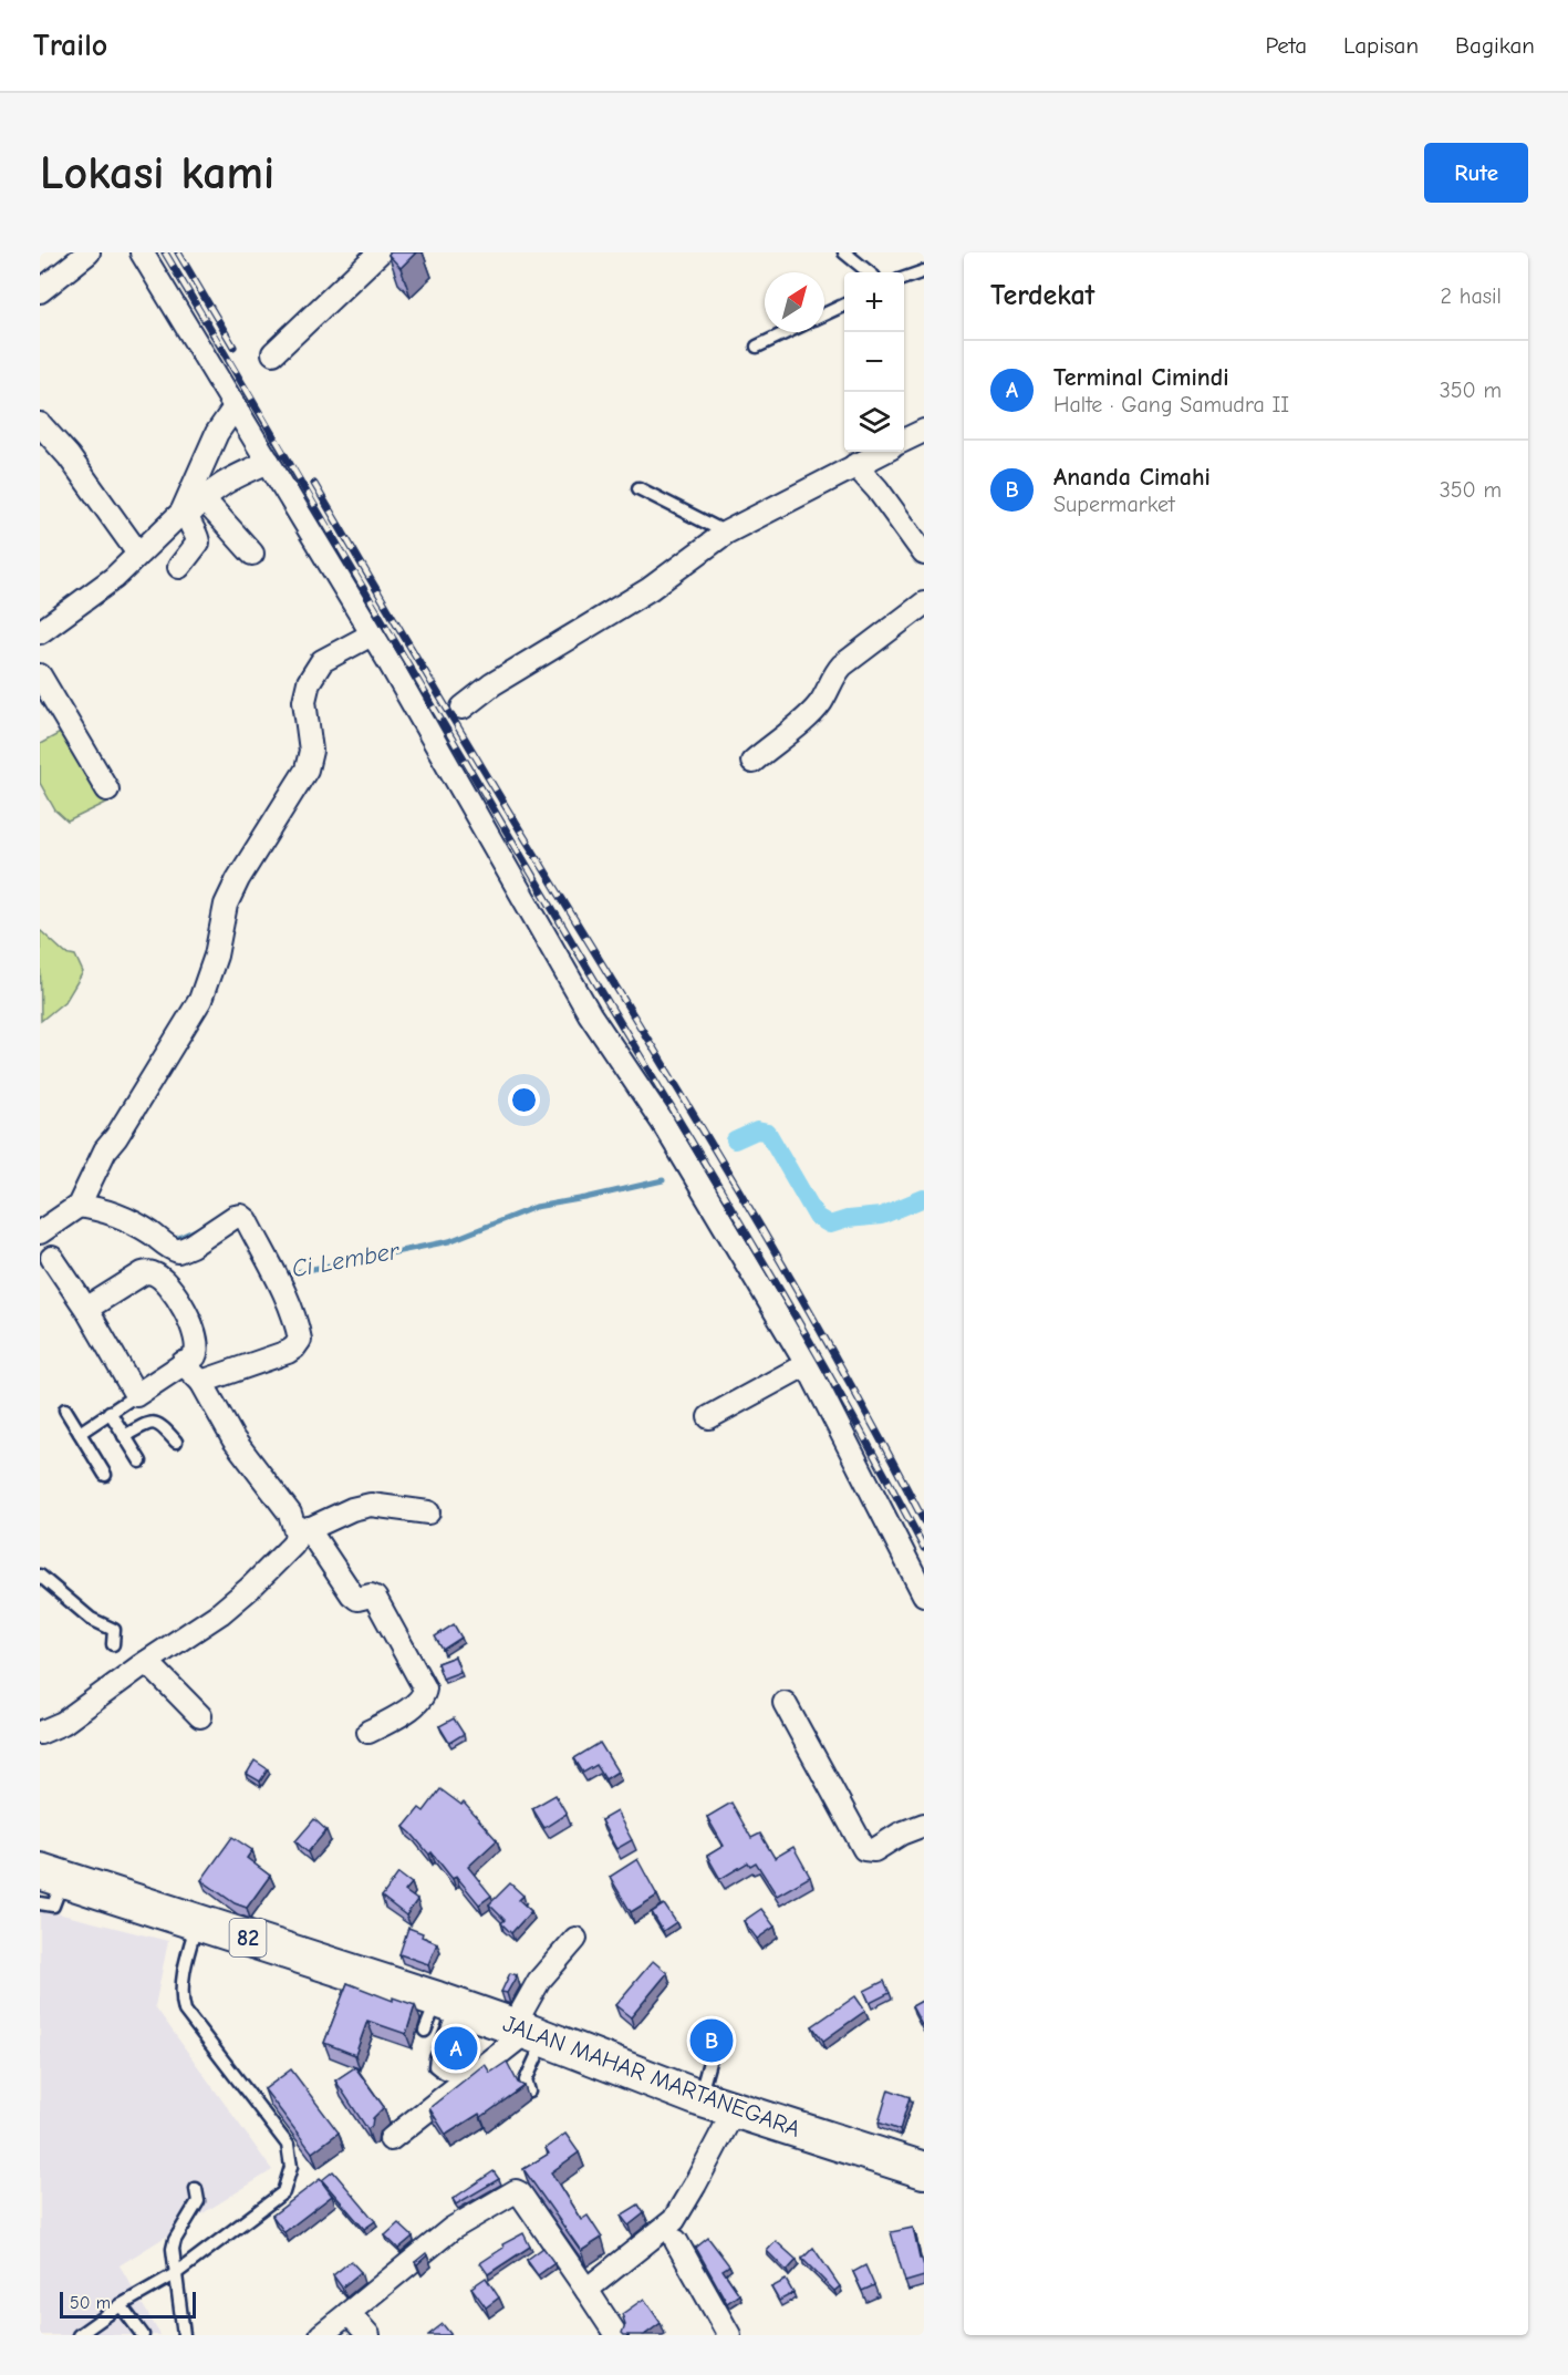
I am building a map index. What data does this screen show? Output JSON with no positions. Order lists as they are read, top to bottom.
{
  "streets": {
    "main road": ["82", "JALAN MAHAR MARTANEGARA"]
  },
  "water": ["Ci Lember"],
  "scale_bar": "50 m",
  "north": "top right",
  "page": {
    "header": "Trailo",
    "nav": ["Peta", "Lapisan", "Bagikan"],
    "buttons": "Rute",
    "title": "Lokasi kami",
    "heading": ["Terdekat", "2 hasil"],
    "map_buttons": ["+", "−"],
    "list": [
      {
        "mark": "A",
        "name": "Terminal Cimindi",
        "note": "Halte · Gang Samudra II",
        "value": "350 m"
      },
      {
        "mark": "B",
        "name": "Ananda Cimahi",
        "note": "Supermarket",
        "value": "350 m"
      }
    ],
    "pins": ["B", "A"],
    "scale": "50 m"
  }
}
